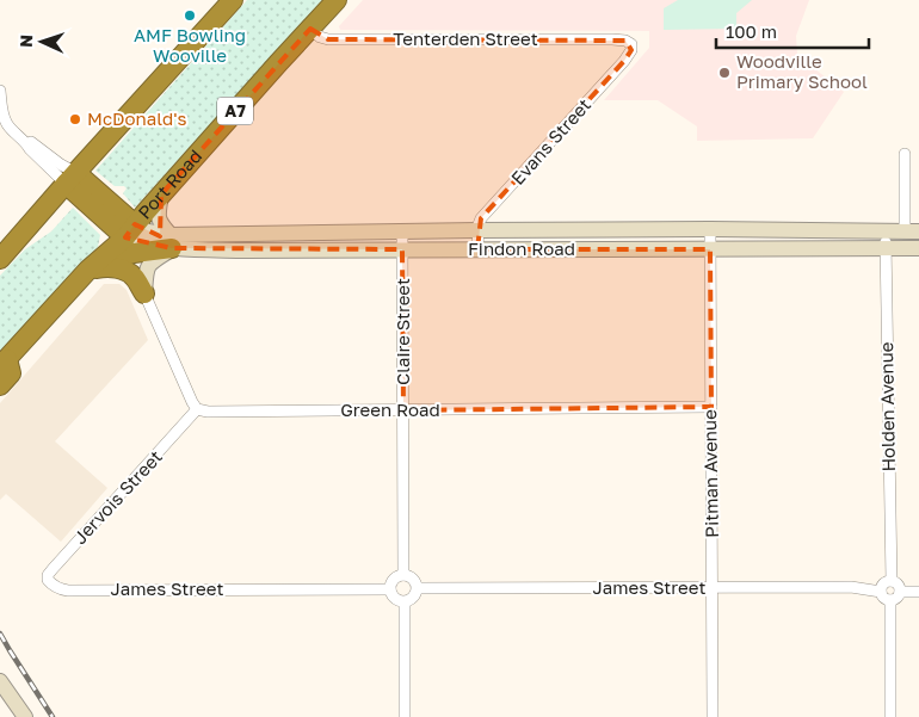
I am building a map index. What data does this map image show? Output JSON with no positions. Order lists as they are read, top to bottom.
{
  "streets": {
    "highway": ["A7", "Port Road"],
    "main road": ["Findon Road"],
    "street": [
      "Tenterden Street",
      "Evans Street",
      "Claire Street",
      "Holden Avenue",
      "Green Road",
      "Pitman Avenue",
      "Jervois Street",
      "James Street"
    ]
  },
  "crossings": [
    ["Tenterden Street", "Evans Street"],
    ["Tenterden Street", "Port Road"],
    ["Evans Street", "Findon Road"],
    ["Port Road", "Findon Road"],
    ["Findon Road", "Claire Street"],
    ["Findon Road", "Holden Avenue"],
    ["Findon Road", "Pitman Avenue"],
    ["Claire Street", "Green Road"],
    ["Claire Street", "James Street"],
    ["Holden Avenue", "James Street"],
    ["Green Road", "Pitman Avenue"],
    ["Green Road", "Jervois Street"],
    ["Pitman Avenue", "James Street"],
    ["Jervois Street", "James Street"]
  ],
  "places": ["AMF Bowling Wooville", "Woodville Primary School", "McDonald's"],
  "scale_bar": "100 m",
  "north": "left"
}
